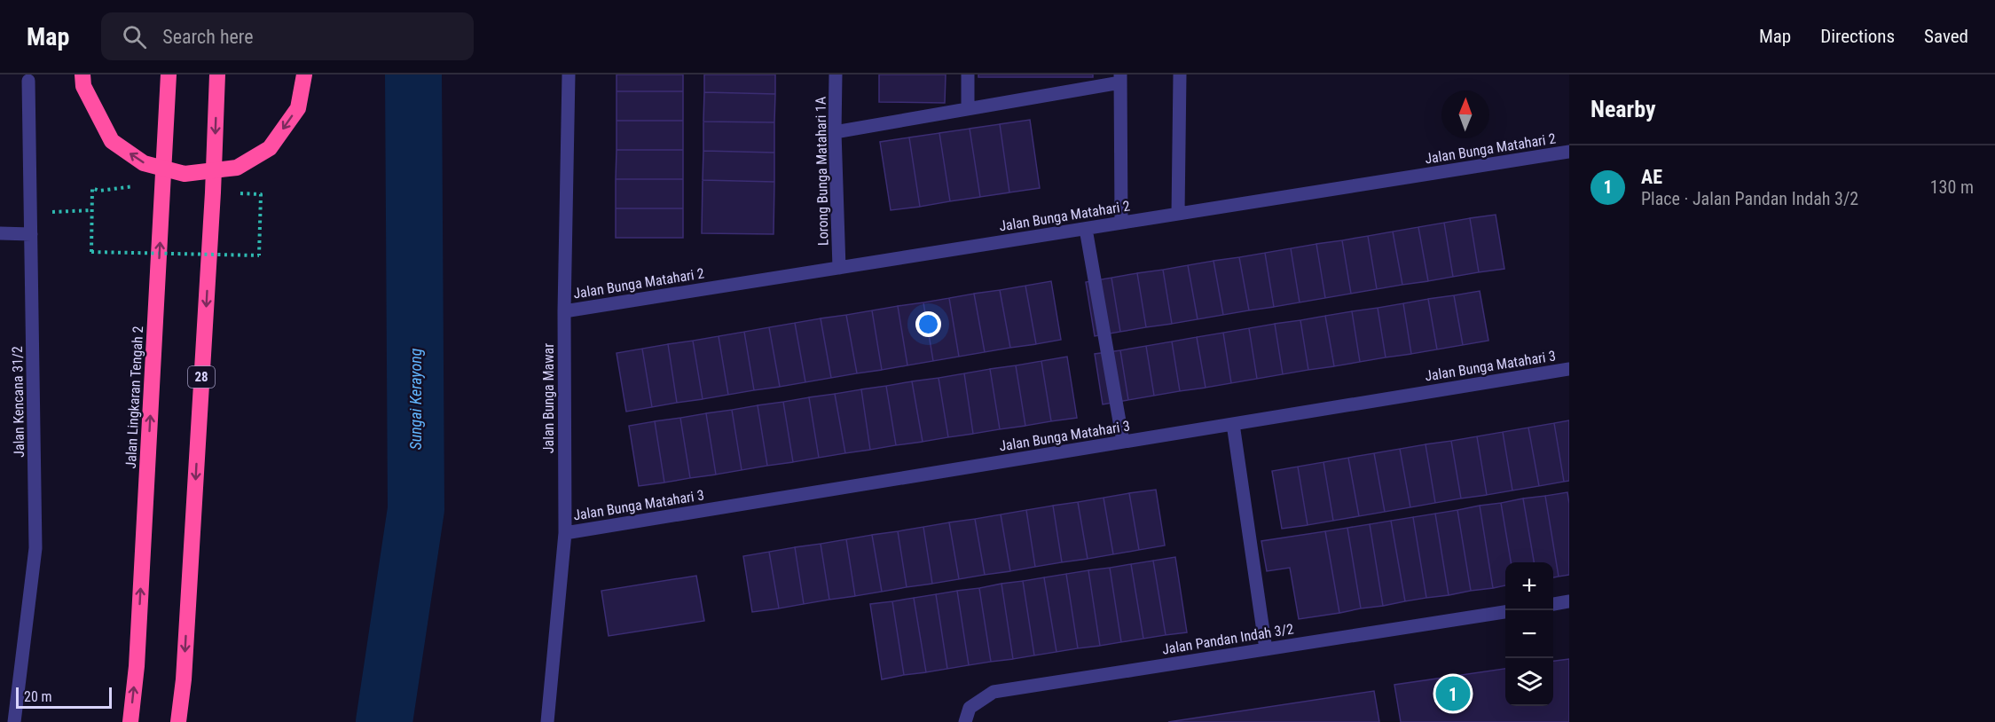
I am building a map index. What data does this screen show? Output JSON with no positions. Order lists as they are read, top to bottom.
{
  "streets": {
    "highway": ["28", "Jalan Lingkaran Tengah 2"],
    "street": [
      "Jalan Bunga Matahari 2",
      "Lorong Bunga Matahari 1A",
      "Jalan Bunga Matahari 3",
      "Jalan Bunga Mawar",
      "Jalan Kencana 31/2",
      "Jalan Pandan Indah 3/2"
    ]
  },
  "crossings": [
    ["Jalan Bunga Matahari 2", "Lorong Bunga Matahari 1A"],
    ["Jalan Bunga Matahari 2", "Jalan Bunga Mawar"],
    ["Jalan Bunga Matahari 3", "Jalan Bunga Mawar"]
  ],
  "water": ["Sungai Kerayong"],
  "scale_bar": "20 m",
  "north": "top",
  "page": {
    "header": "Map",
    "search": "Search here",
    "nav": ["Map", "Directions", "Saved"],
    "heading": "Nearby",
    "list": [
      {
        "mark": "1",
        "name": "AE",
        "note": "Place · Jalan Pandan Indah 3/2",
        "value": "130 m"
      }
    ],
    "map_buttons": ["+", "−"],
    "pins": "1",
    "scale": "20 m"
  }
}
